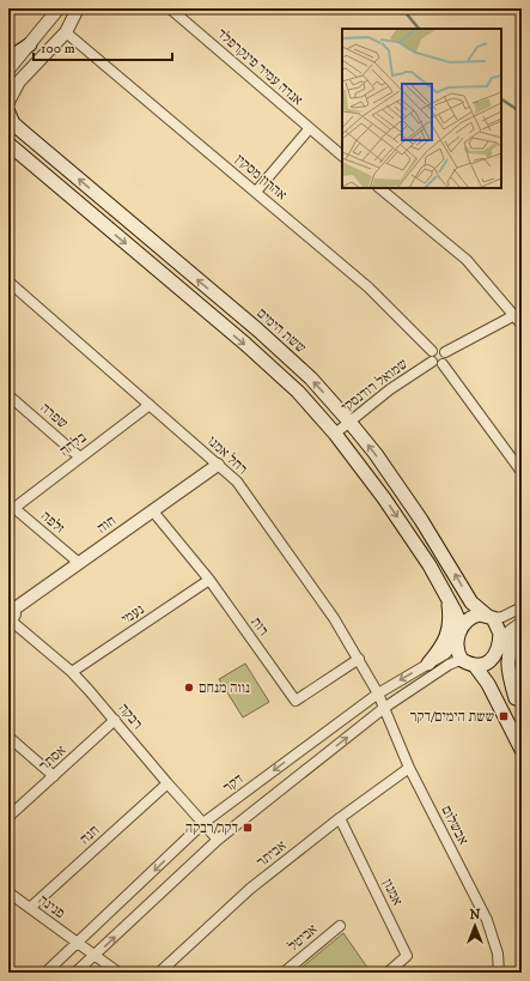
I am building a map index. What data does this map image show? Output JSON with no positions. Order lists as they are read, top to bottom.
{
  "streets": {
    "main road": ["ששת הימים"],
    "street": [
      "אנדה עמיר פינקרפלד",
      "אהרון מסקין",
      "שמואל רודנסקי",
      "שפרה",
      "בלהה",
      "רחל אמנו",
      "זלפה",
      "חוה",
      "נעמי",
      "רות",
      "רבקה",
      "אסתר",
      "דקר",
      "אבשלום",
      "חנה",
      "אביתר",
      "אמנון",
      "פנינה",
      "אביטל"
    ]
  },
  "crossings": [
    ["אהרון מסקין", "שמואל רודנסקי"],
    ["ששת הימים", "שמואל רודנסקי"],
    ["ששת הימים", "דקר"],
    ["שפרה", "בלהה"],
    ["בלהה", "רחל אמנו"],
    ["בלהה", "זלפה"],
    ["רחל אמנו", "חוה"],
    ["רחל אמנו", "רות"],
    ["רחל אמנו", "דקר"],
    ["רחל אמנו", "אבשלום"],
    ["זלפה", "חוה"],
    ["חוה", "רות"],
    ["חוה", "רבקה"],
    ["נעמי", "רות"],
    ["נעמי", "רבקה"],
    ["רבקה", "אסתר"],
    ["רבקה", "דקר"],
    ["רבקה", "חנה"],
    ["דקר", "אבשלום"],
    ["דקר", "פנינה"],
    ["אבשלום", "אביתר"],
    ["חנה", "פנינה"],
    ["אביתר", "אמנון"]
  ],
  "places": {
    "other": ["נווה מנחם"],
    "transit": ["ששת הימים/דקר", "דקר/רבקה"]
  },
  "scale_bar": "100 m",
  "north": "top"
}
